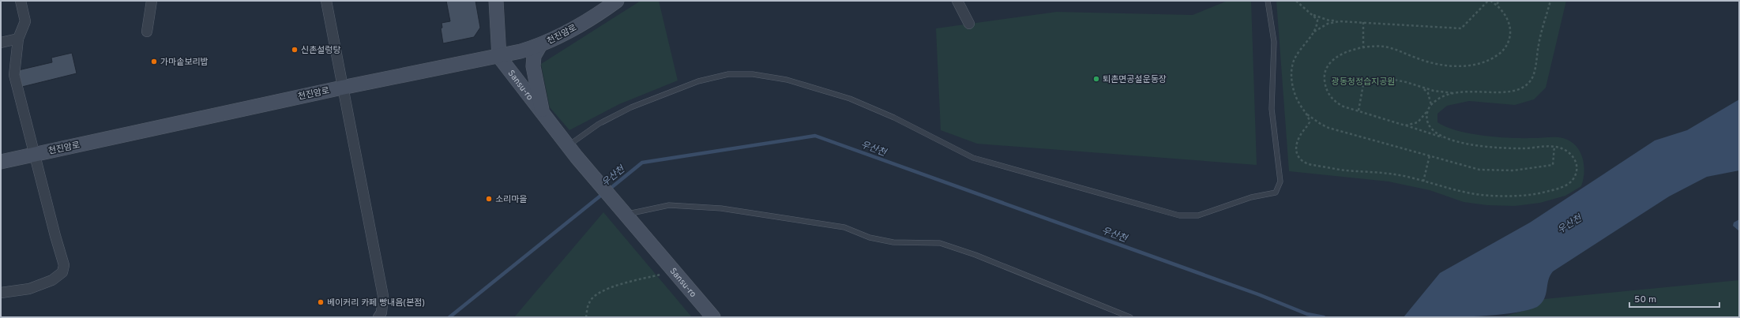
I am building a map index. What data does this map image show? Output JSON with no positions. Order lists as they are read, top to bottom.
{
  "streets": {
    "main road": ["천진암로", "Sansu-ro"]
  },
  "crossings": [
    ["천진암로", "Sansu-ro"]
  ],
  "water": ["우산천"],
  "parks": ["광동청정습지공원"],
  "places": [
    "신촌설렁탕",
    "가마솥보리밥",
    "퇴촌면공설운동장",
    "소리마을",
    "베이커리 카페 빵내음(본점)"
  ],
  "scale_bar": "50 m"
}
